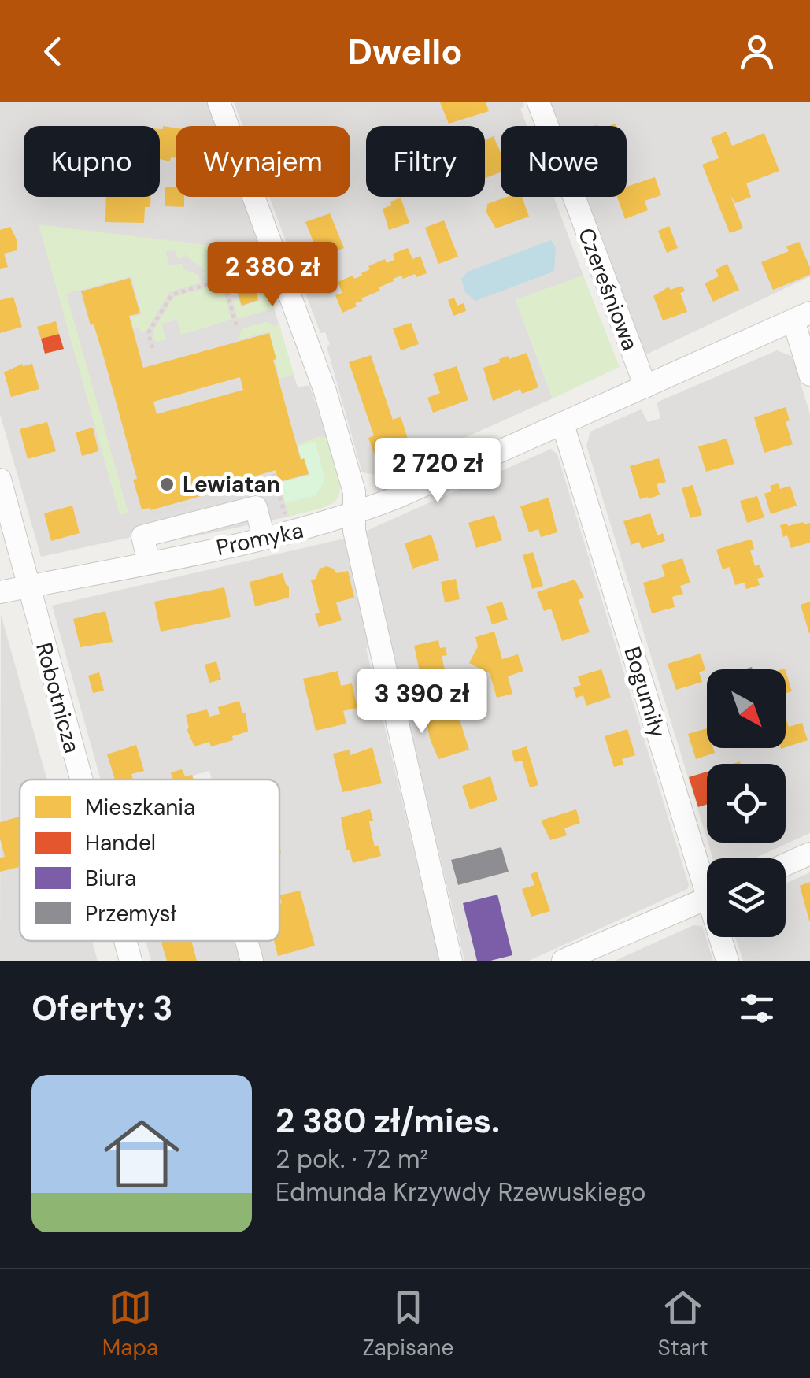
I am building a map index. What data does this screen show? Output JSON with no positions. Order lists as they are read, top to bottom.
{
  "streets": {
    "street": [
      "Czereśniowa",
      "Promyka",
      "Bogumiły",
      "Robotnicza"
    ]
  },
  "crossings": [
    ["Czereśniowa", "Promyka"],
    ["Promyka", "Bogumiły"],
    ["Promyka", "Robotnicza"]
  ],
  "places": ["Lewiatan"],
  "legend": [
    "Mieszkania",
    "Handel",
    "Biura",
    "Przemysł"
  ],
  "north": "bottom right",
  "page": {
    "header": "Dwello",
    "chip": [
      "Kupno",
      "Wynajem",
      "Filtry",
      "Nowe"
    ],
    "price": ["2 380 zł", "2 720 zł", "3 390 zł"],
    "heading": "Oferty: 3",
    "list": [
      {
        "name": "2 380 zł/mies.",
        "note": "2 pok. · 72 m² · Edmunda Krzywdy Rzewuskiego"
      }
    ],
    "tabs": ["Mapa", "Zapisane", "Start"]
  }
}
